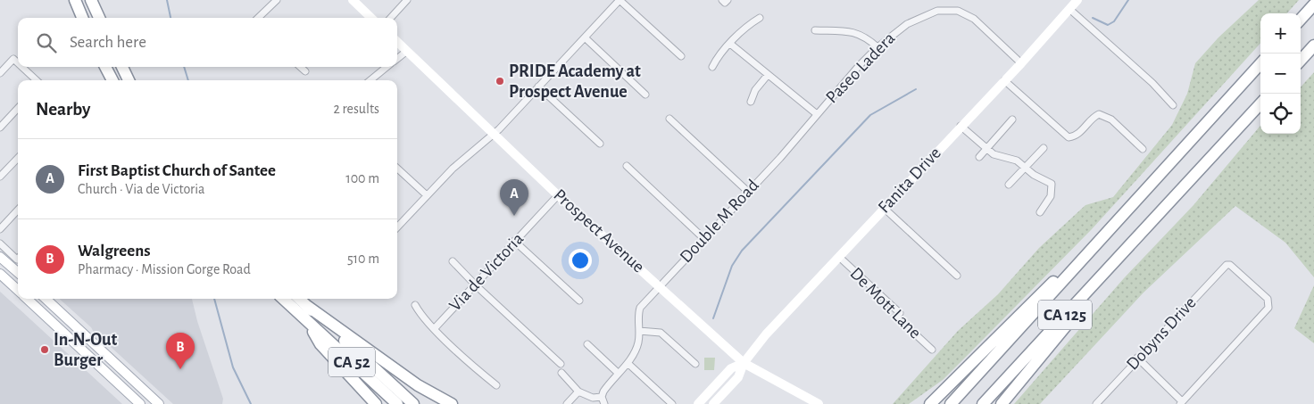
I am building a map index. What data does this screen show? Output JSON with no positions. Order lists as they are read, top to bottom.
{
  "streets": {
    "highway": ["CA 125", "CA 52"],
    "main road": ["Fanita Drive", "Prospect Avenue"],
    "street": [
      "Paseo Ladera",
      "Double M Road",
      "Via de Victoria",
      "De Mott Lane",
      "Dobyns Drive"
    ]
  },
  "crossings": [
    ["Paseo Ladera", "Fanita Drive"],
    ["Paseo Ladera", "Double M Road"],
    ["Fanita Drive", "Prospect Avenue"],
    ["Fanita Drive", "De Mott Lane"],
    ["Double M Road", "Prospect Avenue"],
    ["Prospect Avenue", "Via de Victoria"]
  ],
  "places": ["PRIDE Academy at Prospect Avenue", "In-N-Out Burger"],
  "page": {
    "map_buttons": ["+", "−"],
    "search": "Search here",
    "heading": ["Nearby", "2 results"],
    "list": [
      {
        "mark": "A",
        "name": "First Baptist Church of Santee",
        "note": "Church · Via de Victoria",
        "value": "100 m"
      },
      {
        "mark": "B",
        "name": "Walgreens",
        "note": "Pharmacy · Mission Gorge Road",
        "value": "510 m"
      }
    ],
    "pins": ["A", "B"]
  }
}
